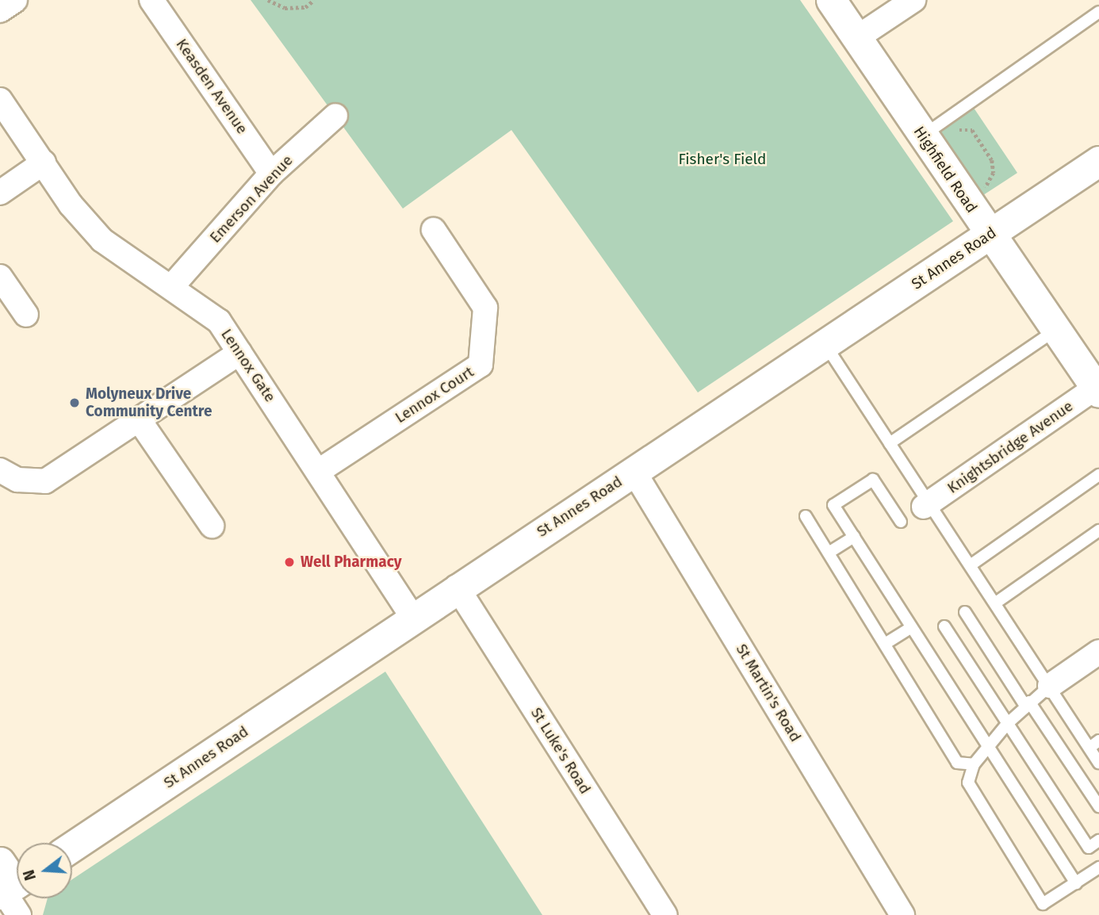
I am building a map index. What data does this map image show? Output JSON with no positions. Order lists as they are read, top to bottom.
{
  "streets": {
    "street": [
      "Keasden Avenue",
      "Highfield Road",
      "Emerson Avenue",
      "St Annes Road",
      "Lennox Gate",
      "Lennox Court",
      "Knightsbridge Avenue",
      "St Martin's Road",
      "St Luke's Road"
    ]
  },
  "crossings": [
    ["Keasden Avenue", "Emerson Avenue"],
    ["Highfield Road", "St Annes Road"],
    ["Highfield Road", "Knightsbridge Avenue"],
    ["Emerson Avenue", "Lennox Gate"],
    ["St Annes Road", "Lennox Gate"],
    ["St Annes Road", "St Martin's Road"],
    ["St Annes Road", "St Luke's Road"],
    ["Lennox Gate", "Lennox Court"]
  ],
  "parks": ["Fisher's Field"],
  "places": ["Molyneux Drive Community Centre", "Well Pharmacy"],
  "north": "left"
}
